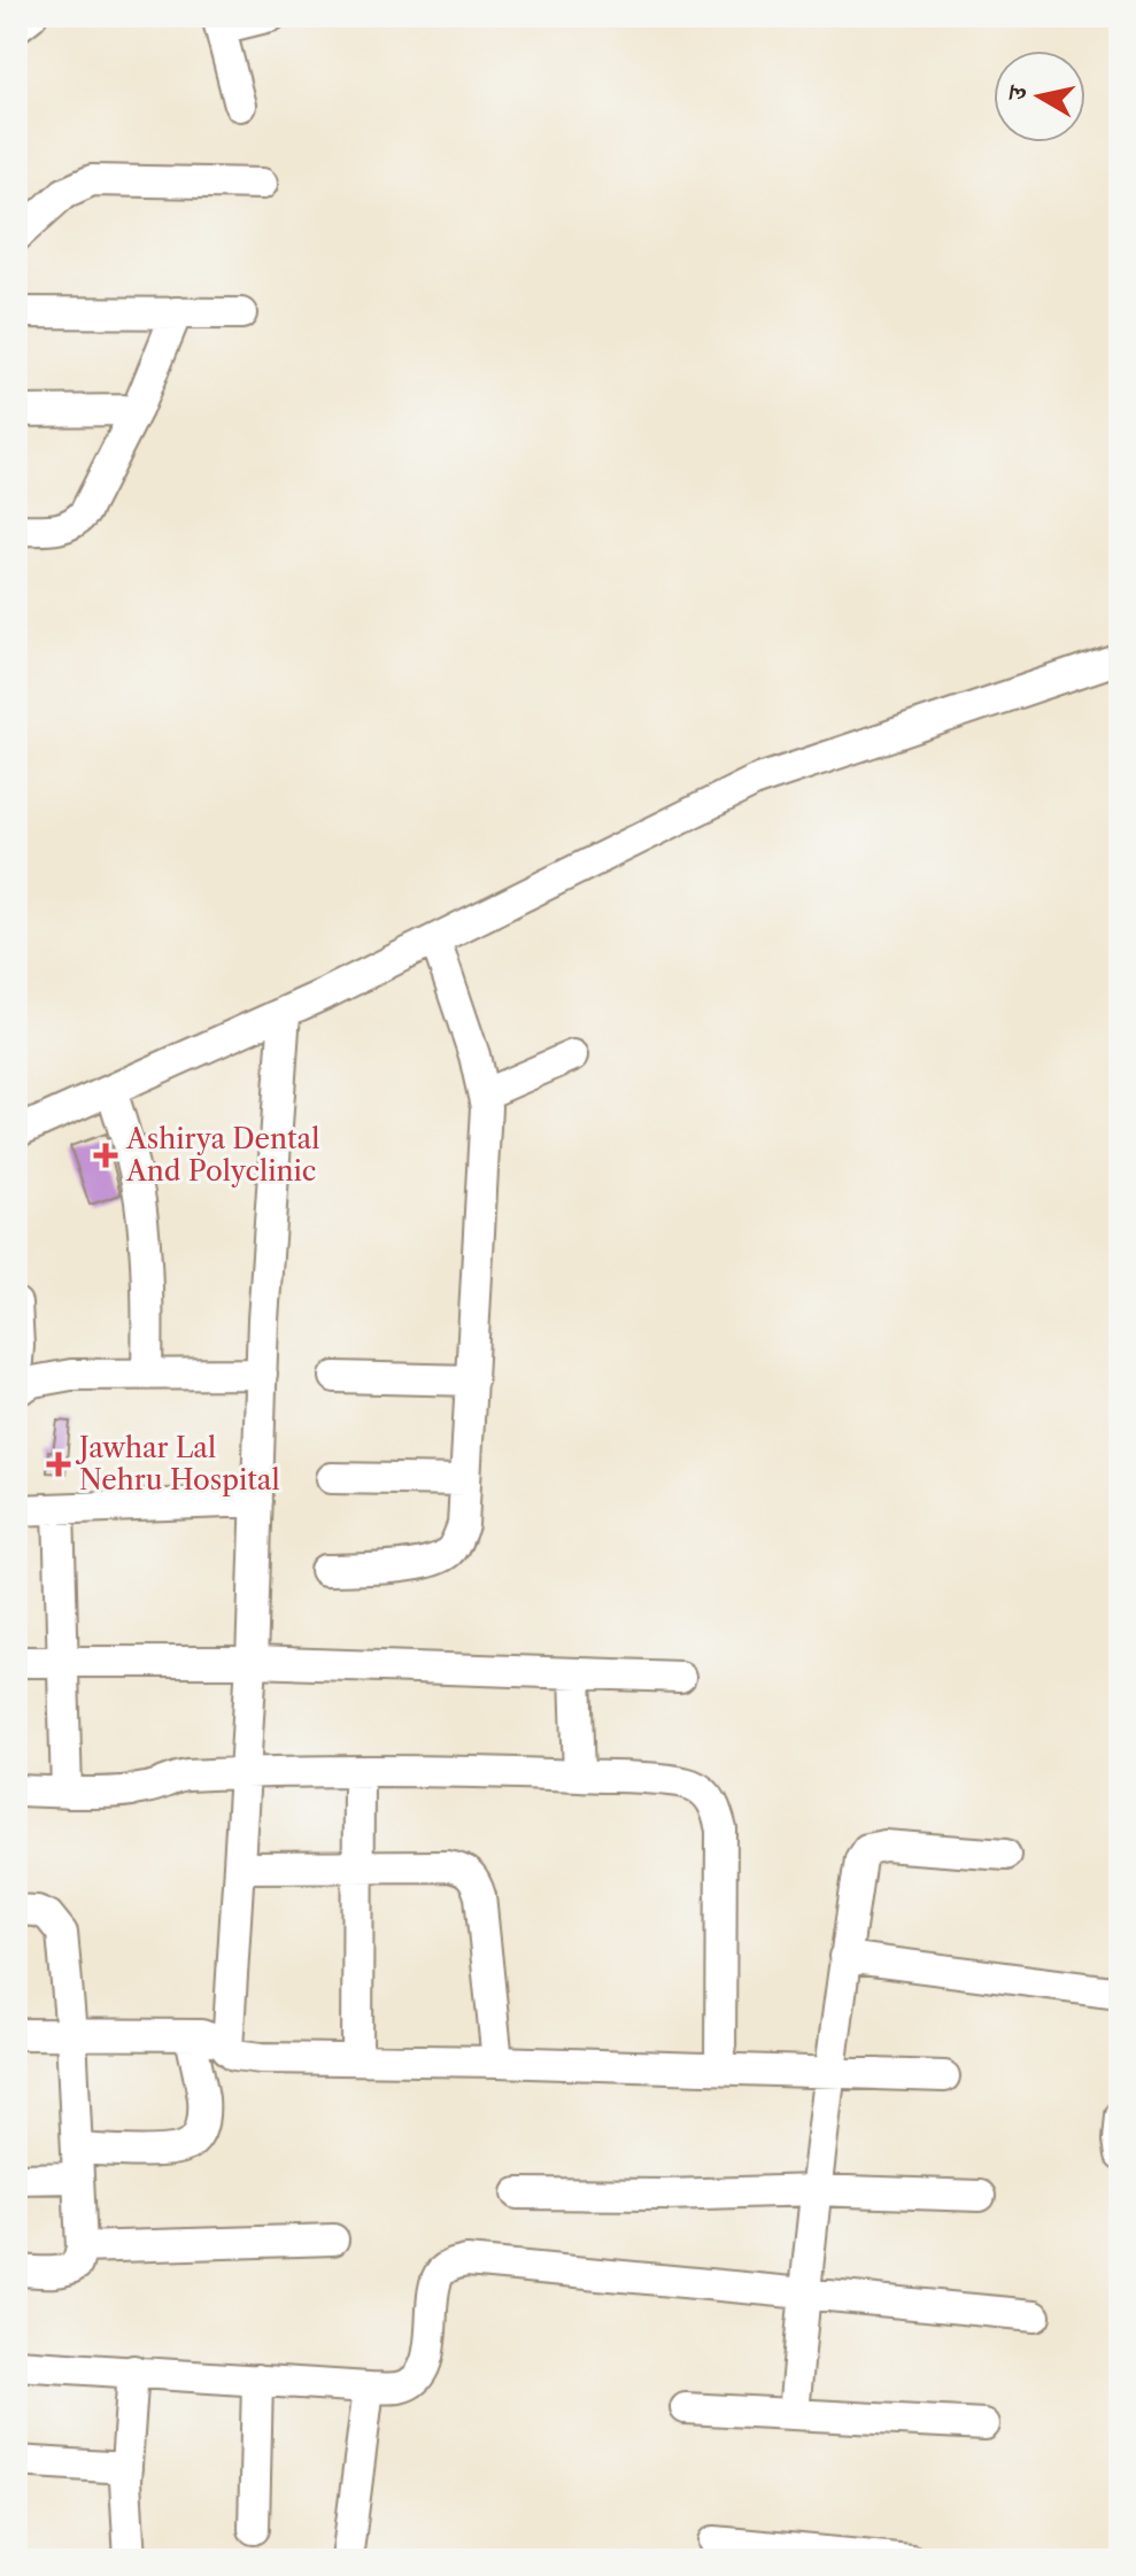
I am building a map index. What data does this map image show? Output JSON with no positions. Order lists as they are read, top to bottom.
{
  "places": {
    "health": ["Ashirya Dental And Polyclinic", "Jawhar Lal Nehru Hospital"]
  },
  "north": "left"
}
